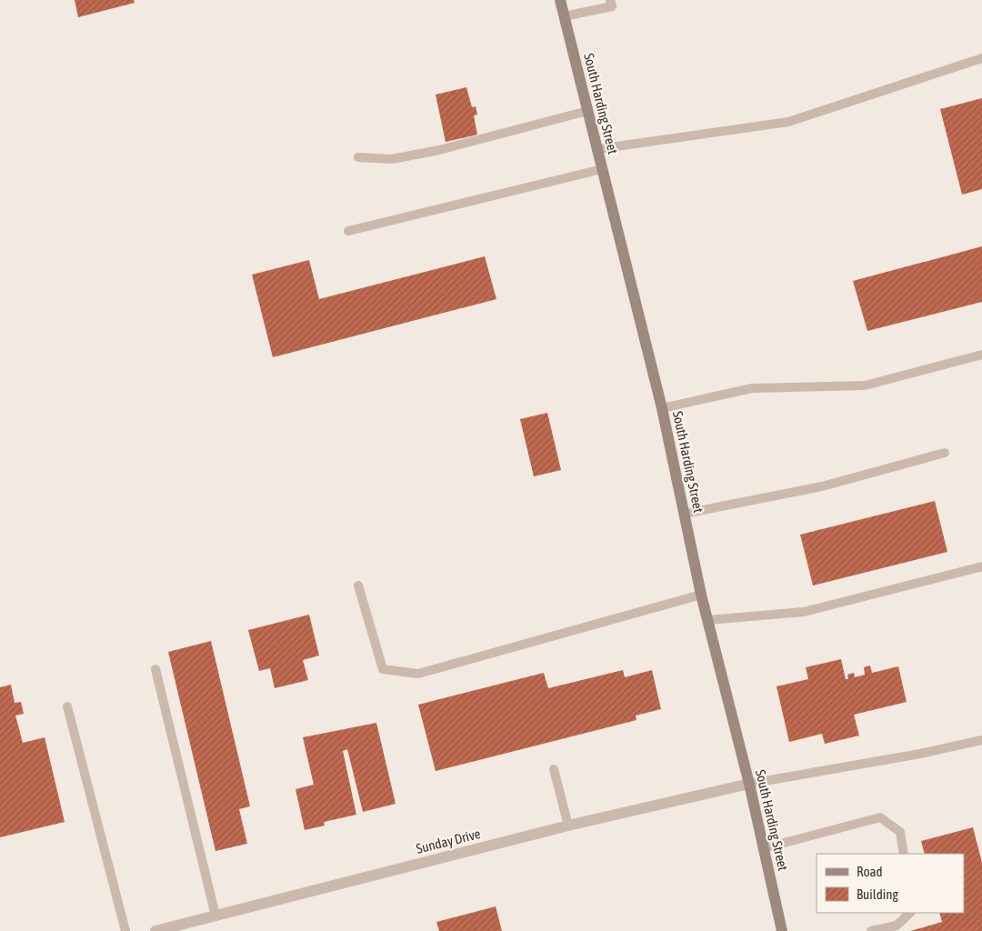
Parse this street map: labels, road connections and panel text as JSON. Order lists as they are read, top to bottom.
{
  "streets": {
    "street": ["South Harding Street", "Sunday Drive"]
  },
  "crossings": [
    ["South Harding Street", "Sunday Drive"]
  ],
  "legend": ["Road", "Building"]
}
